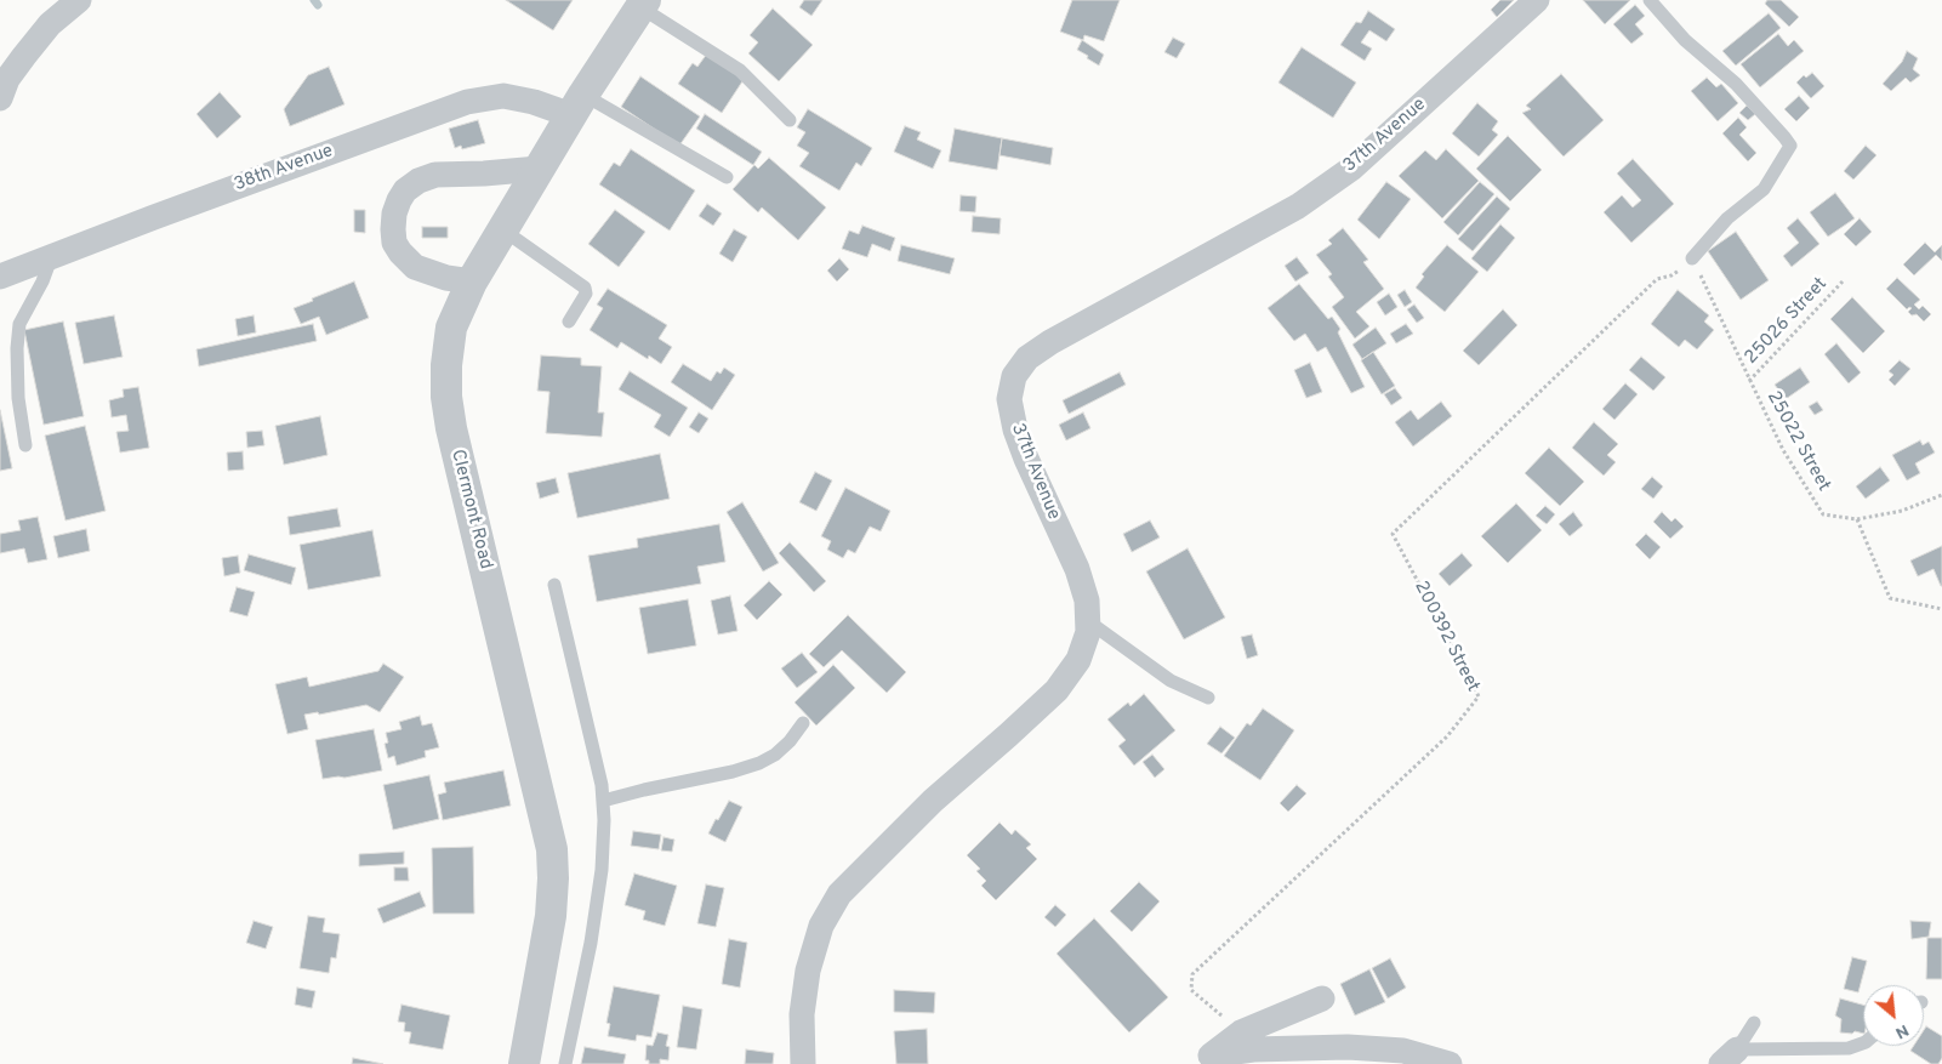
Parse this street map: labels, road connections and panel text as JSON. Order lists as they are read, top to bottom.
{
  "streets": {
    "street": ["37th Avenue", "38th Avenue", "Clermont Road"],
    "path": ["25026 Street", "25022 Street", "200392 Street"]
  },
  "crossings": [
    ["38th Avenue", "Clermont Road"],
    ["25026 Street", "25022 Street"],
    ["25022 Street", "200392 Street"]
  ],
  "north": "bottom right"
}
